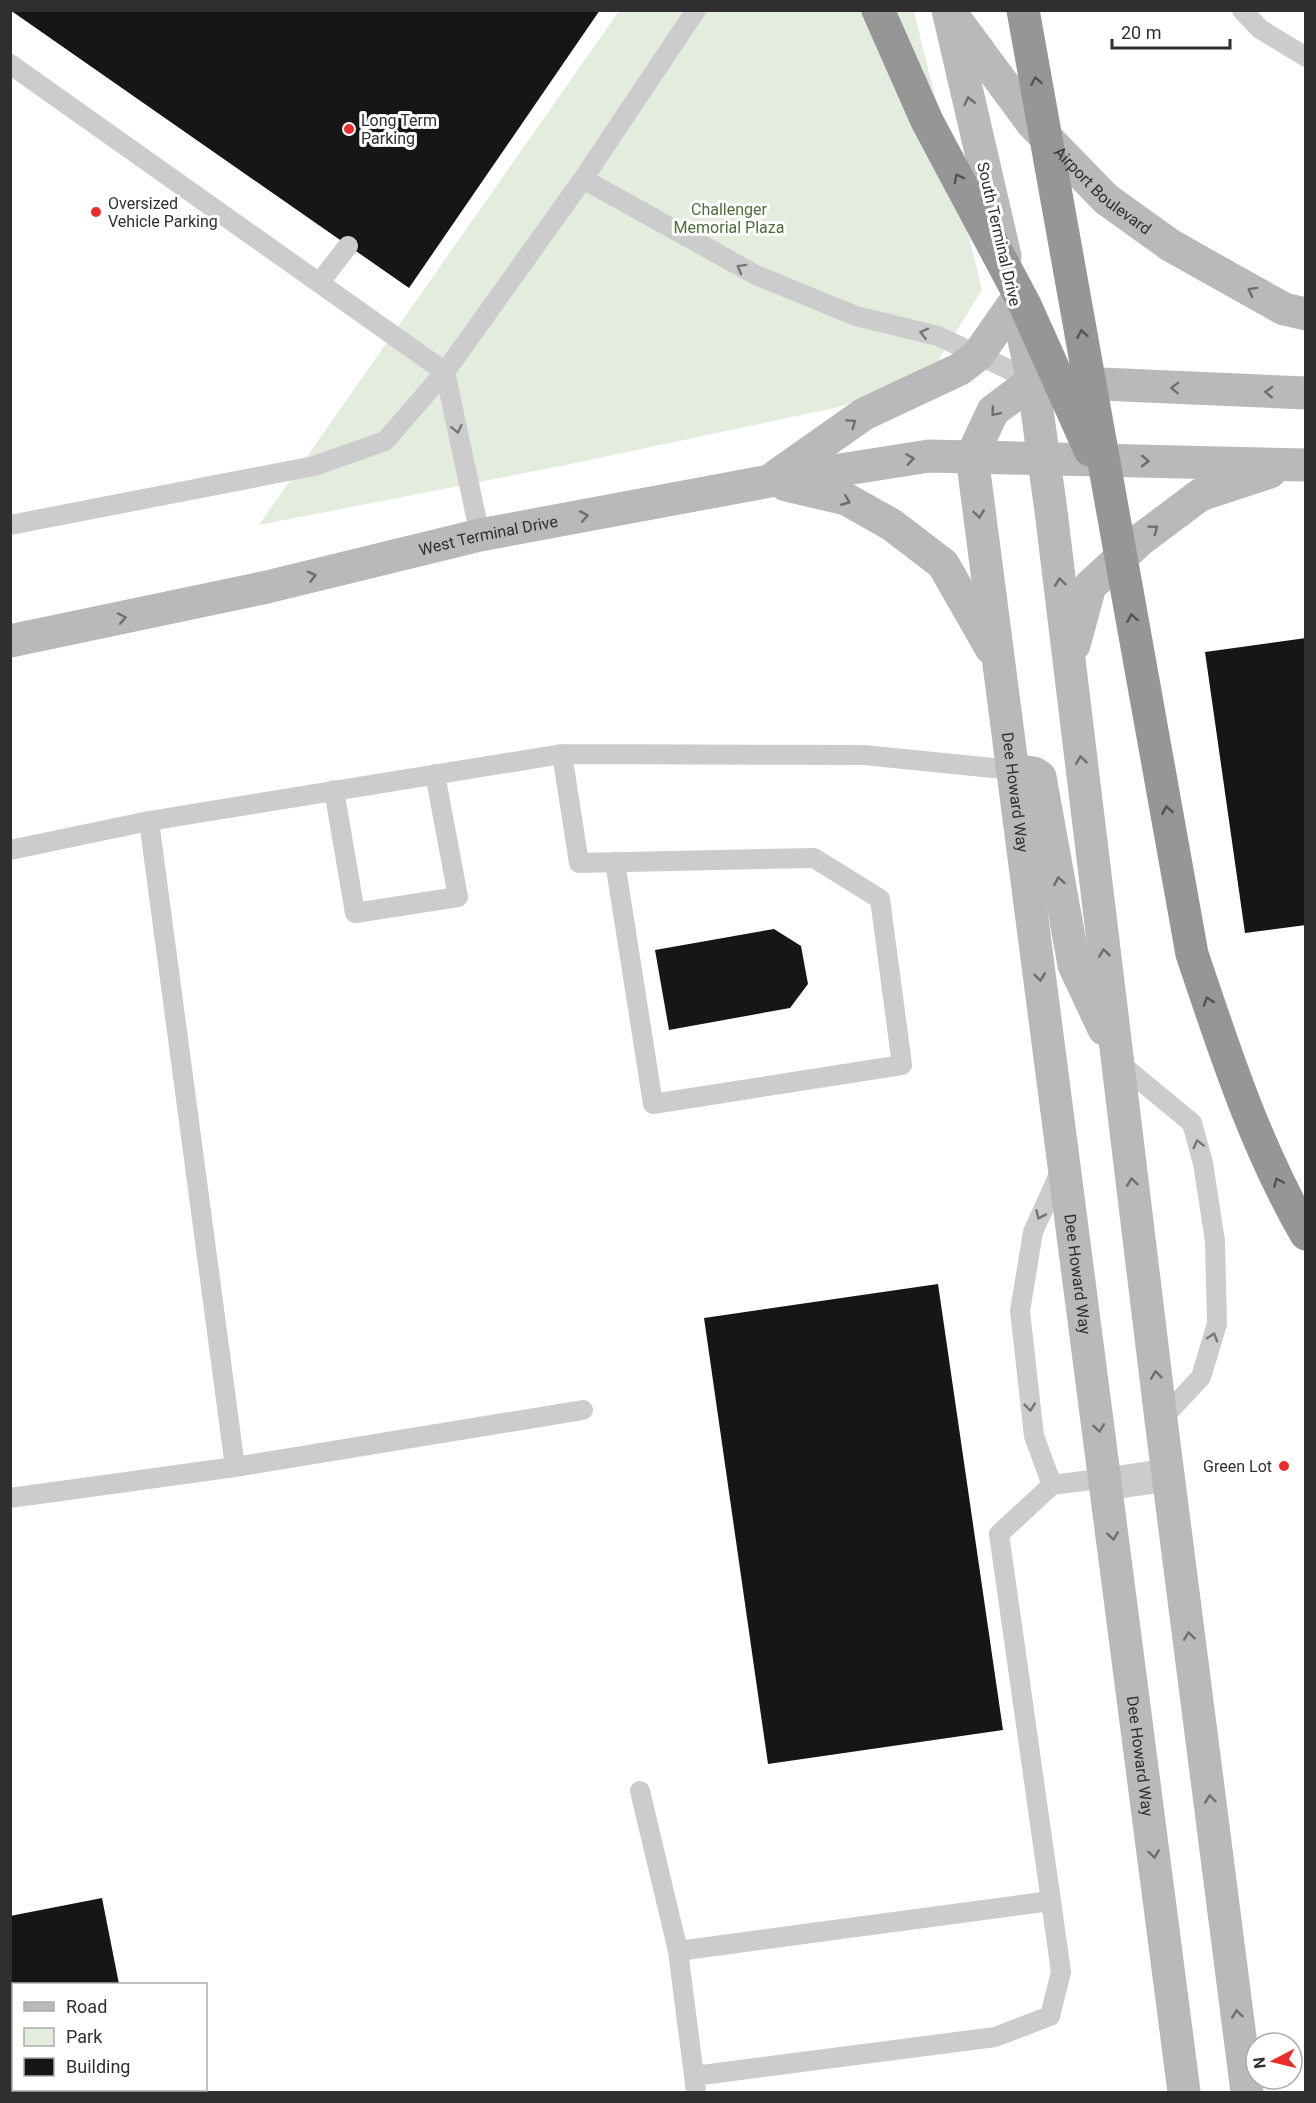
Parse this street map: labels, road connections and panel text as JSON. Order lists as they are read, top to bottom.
{
  "streets": {
    "main road": [
      "Airport Boulevard",
      "South Terminal Drive",
      "West Terminal Drive",
      "Dee Howard Way"
    ]
  },
  "crossings": [
    ["Airport Boulevard", "South Terminal Drive"],
    ["West Terminal Drive", "Dee Howard Way"]
  ],
  "one_way": ["Airport Boulevard", "South Terminal Drive", "West Terminal Drive"],
  "parks": ["Challenger Memorial Plaza"],
  "places": ["Long Term Parking", "Oversized Vehicle Parking", "Green Lot"],
  "legend": ["Road", "Park", "Building"],
  "scale_bar": "20 m",
  "north": "left"
}
